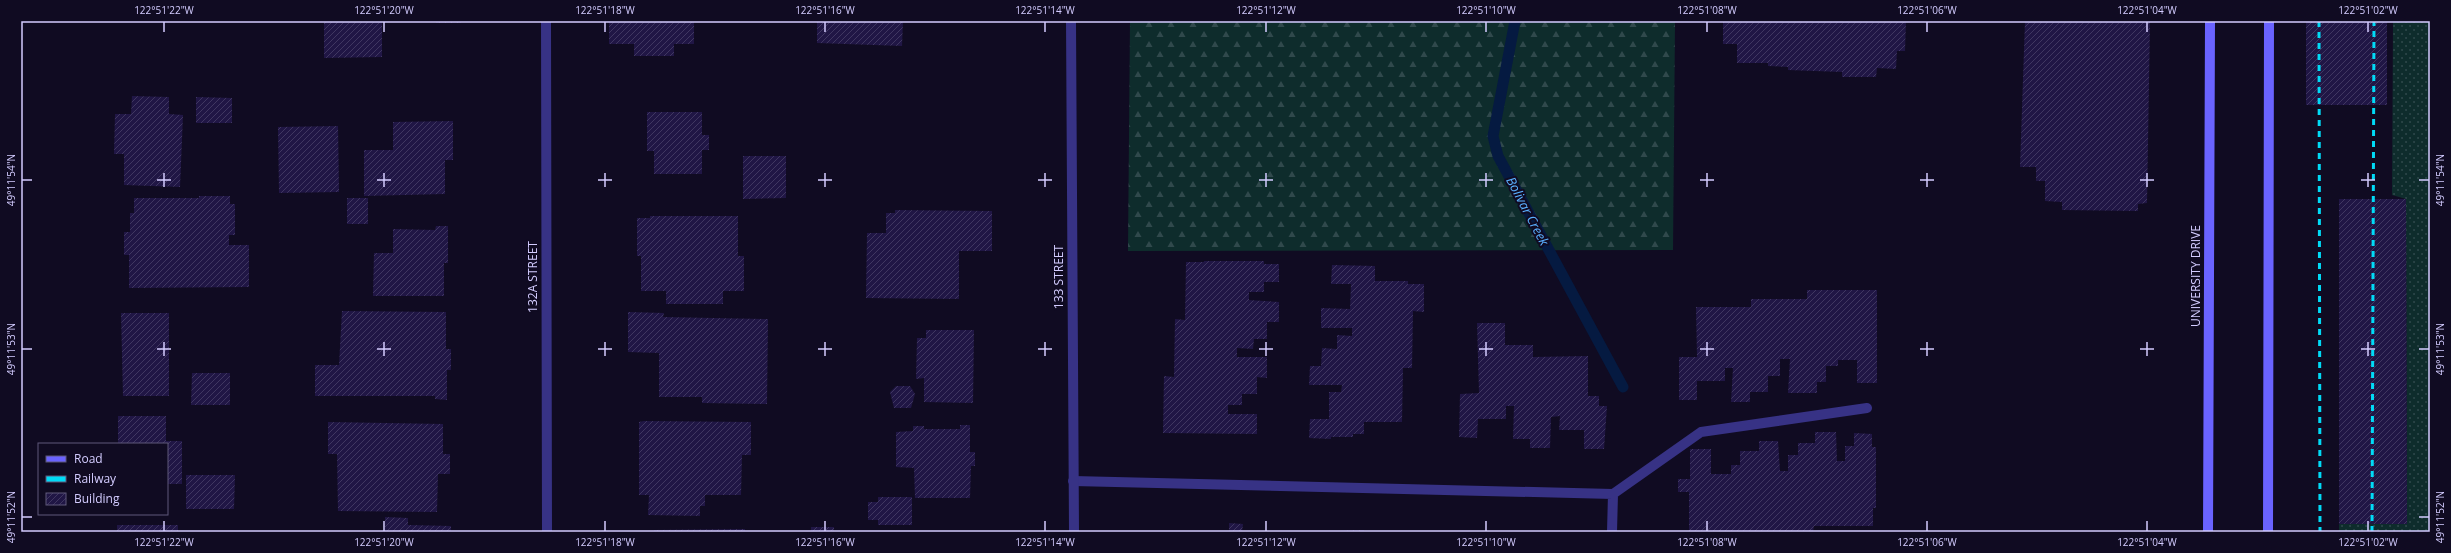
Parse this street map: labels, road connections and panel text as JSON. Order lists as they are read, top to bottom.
{
  "streets": {
    "main road": ["UNIVERSITY DRIVE"],
    "street": ["132A STREET", "133 STREET"]
  },
  "water": ["Bolivar Creek"],
  "legend": ["Road", "Railway", "Building"],
  "coordinates": [
    "122°51'22\"W",
    "122°51'20\"W",
    "122°51'18\"W",
    "122°51'16\"W",
    "122°51'14\"W",
    "122°51'12\"W",
    "122°51'10\"W",
    "122°51'08\"W",
    "122°51'06\"W",
    "122°51'04\"W",
    "122°51'02\"W",
    "49°11'54\"N",
    "49°11'53\"N",
    "49°11'52\"N"
  ]
}
